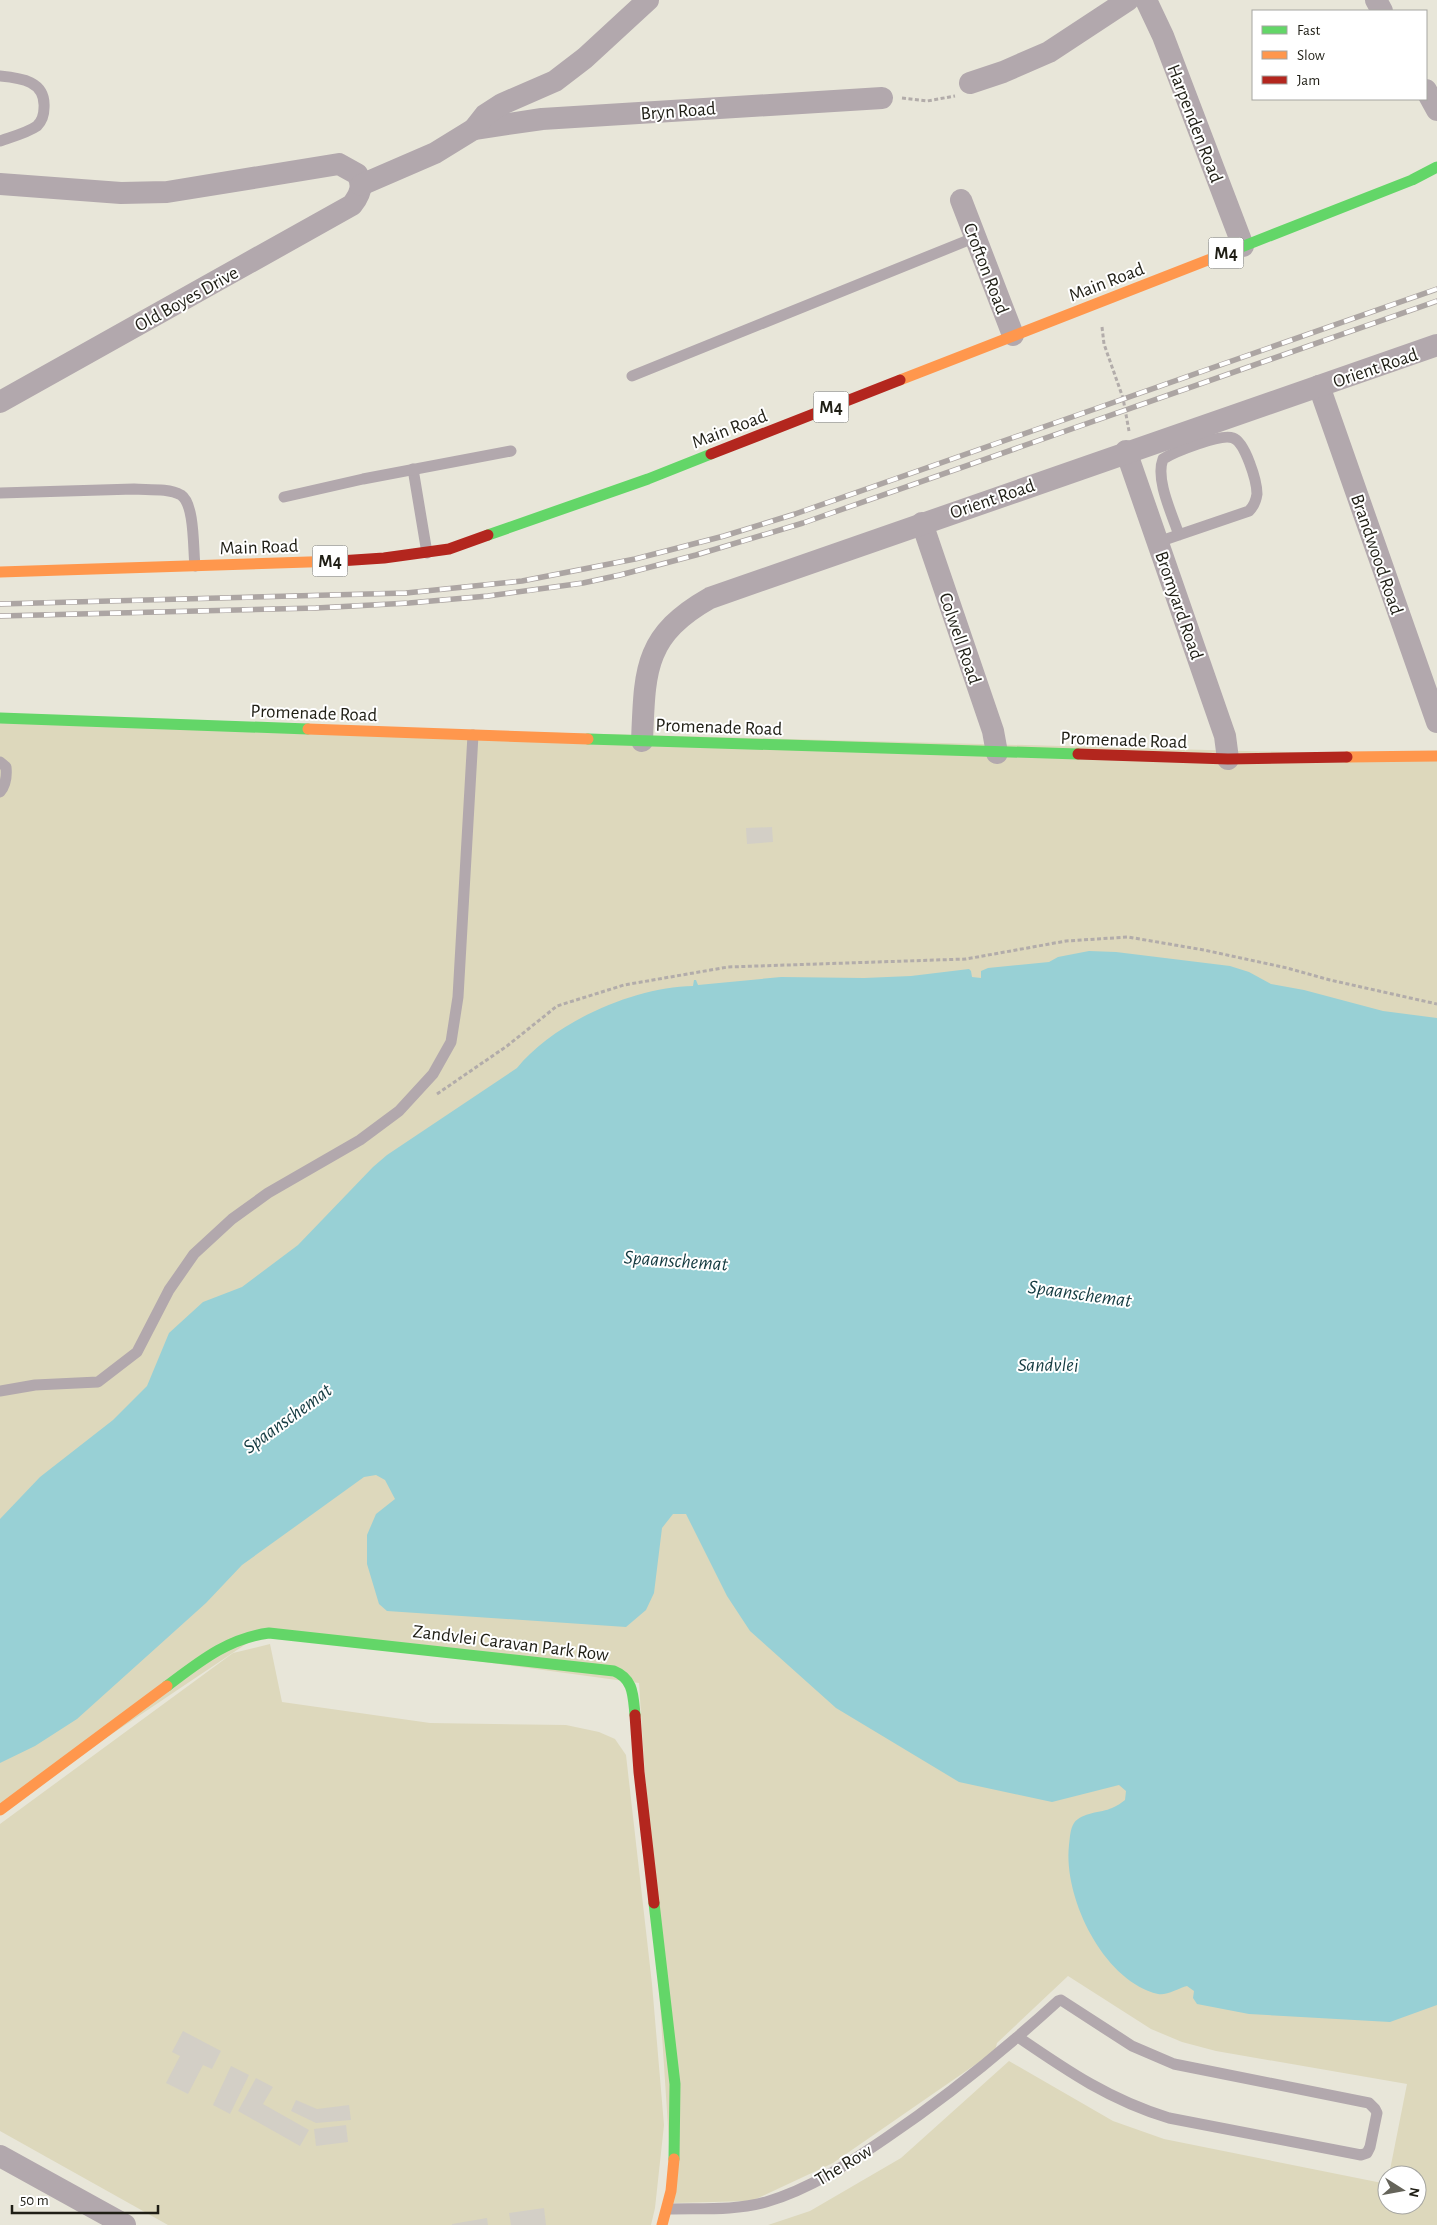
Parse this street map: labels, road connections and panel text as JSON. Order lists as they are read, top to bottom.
{
  "streets": {
    "street": [
      "Bryn Road",
      "Harpenden Road",
      "M4",
      "Crofton Road",
      "Main Road",
      "Old Boyes Drive",
      "Orient Road",
      "Brandwood Road",
      "Bromyard Road",
      "Colwell Road",
      "Promenade Road",
      "Zandvlei Caravan Park Row"
    ],
    "lane": ["The Row"]
  },
  "crossings": [
    ["Harpenden Road", "Main Road"],
    ["Crofton Road", "Main Road"],
    ["Orient Road", "Brandwood Road"],
    ["Orient Road", "Bromyard Road"],
    ["Orient Road", "Colwell Road"],
    ["Orient Road", "Promenade Road"],
    ["Bromyard Road", "Promenade Road"],
    ["Colwell Road", "Promenade Road"],
    ["Zandvlei Caravan Park Row", "The Row"]
  ],
  "water": ["Spaanschemat", "Sandvlei"],
  "legend": ["Fast", "Slow", "Jam"],
  "scale_bar": "50 m",
  "north": "right"
}
